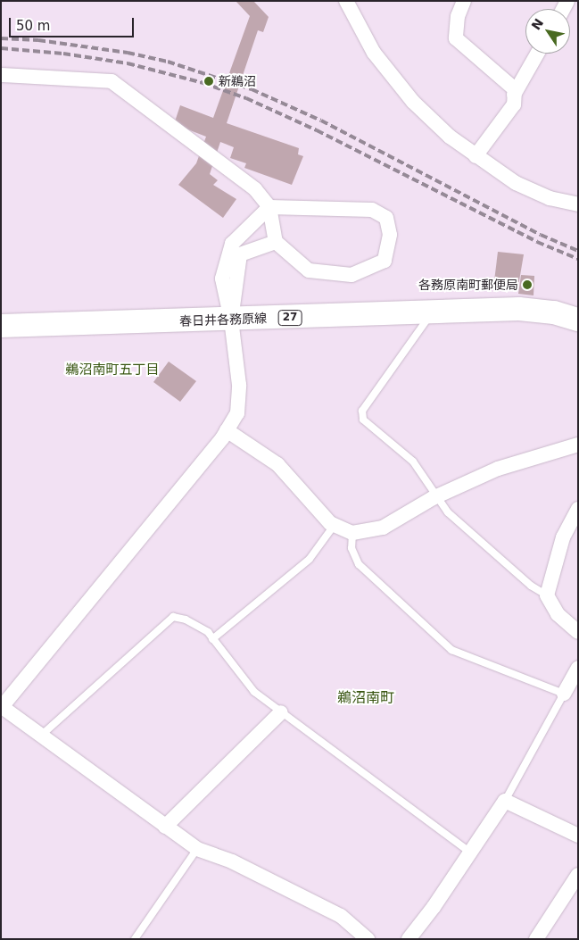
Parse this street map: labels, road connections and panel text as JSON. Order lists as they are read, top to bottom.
{
  "streets": {
    "main road": ["27", "春日井各務原線"]
  },
  "districts": ["鵜沼南町五丁目", "鵜沼南町"],
  "places": ["新鵜沼", "各務原南町郵便局"],
  "scale_bar": "50 m",
  "north": "top left"
}
